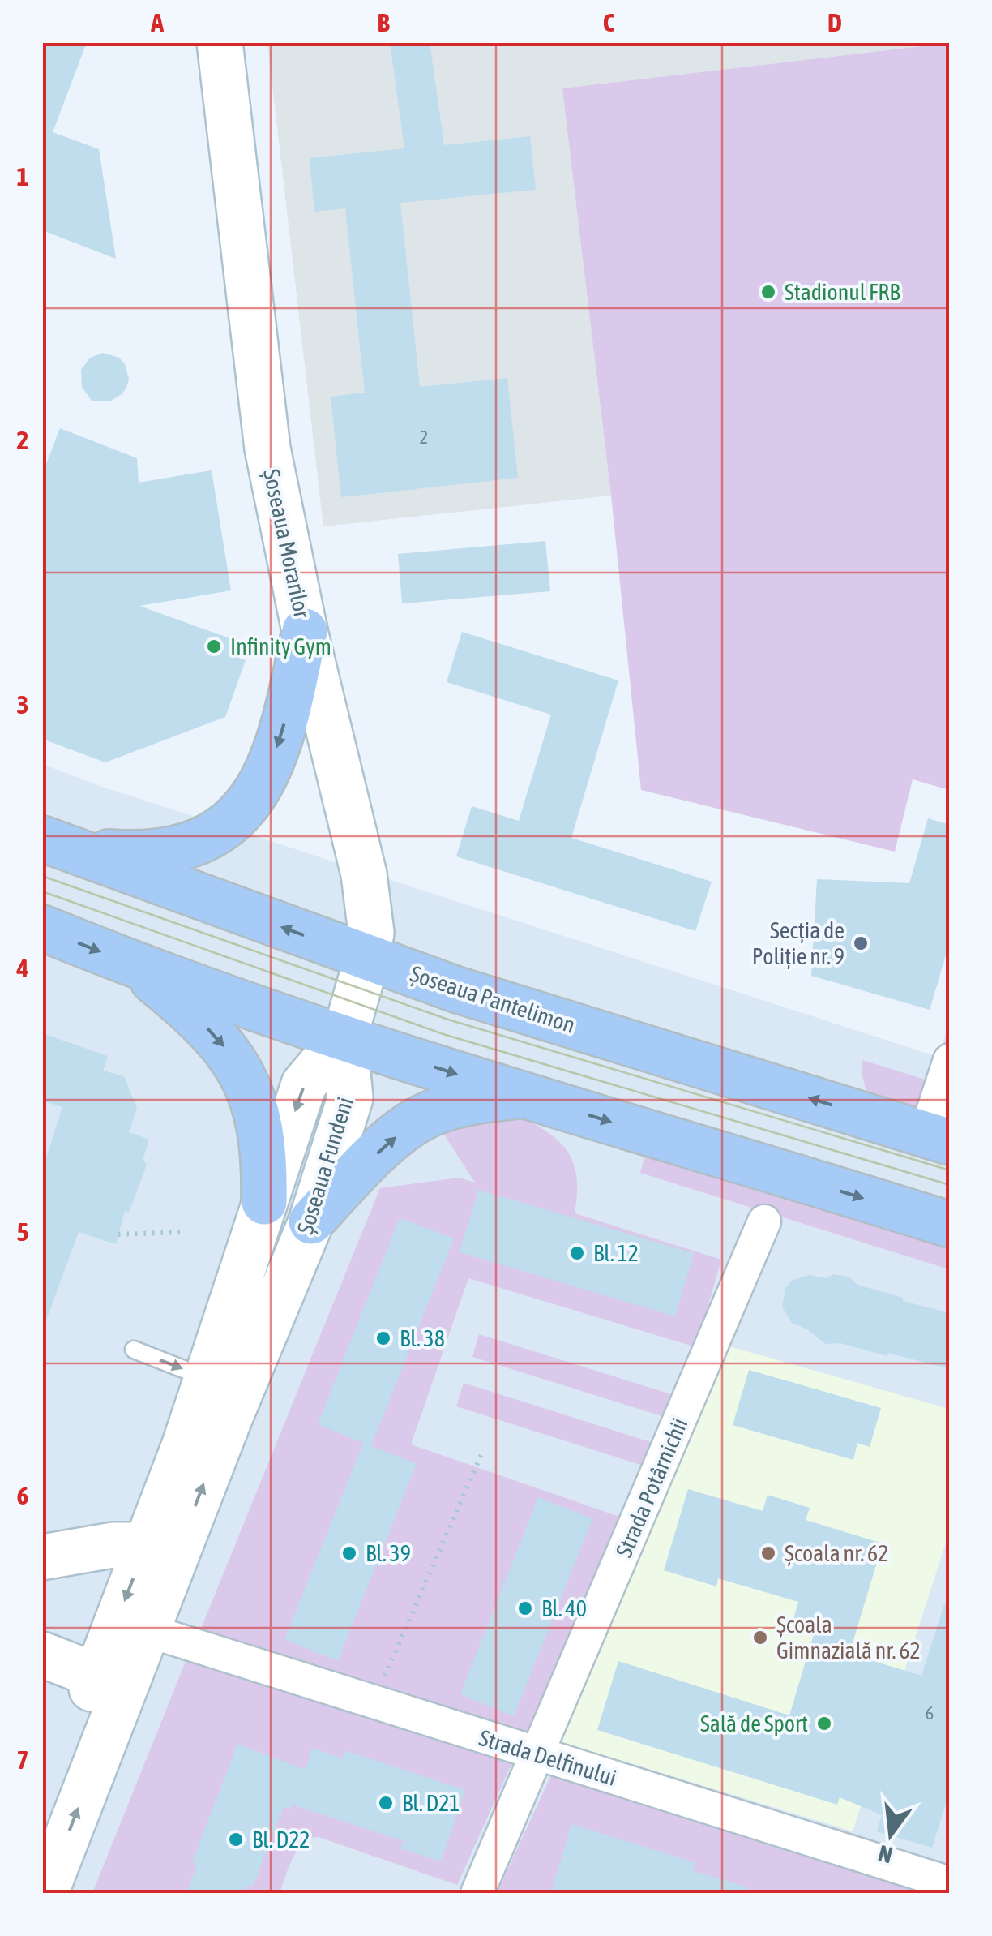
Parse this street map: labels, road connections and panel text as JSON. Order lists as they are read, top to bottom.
{
  "streets": {
    "main road": ["Șoseaua Morarilor", "Șoseaua Pantelimon", "Șoseaua Fundeni"],
    "street": ["Strada Potârnichii", "Strada Delfinului"]
  },
  "crossings": [
    ["Șoseaua Morarilor", "Șoseaua Pantelimon"],
    ["Șoseaua Morarilor", "Șoseaua Fundeni"],
    ["Șoseaua Fundeni", "Strada Delfinului"],
    ["Strada Potârnichii", "Strada Delfinului"]
  ],
  "places": [
    "Stadionul FRB",
    "Infinity Gym",
    "Secția de Poliție nr. 9",
    "Bl. 12",
    "Bl. 38",
    "Bl. 39",
    "Școala nr. 62",
    "Bl. 40",
    "Școala Gimnazială nr. 62",
    "Sală de Sport",
    "Bl. D21",
    "Bl. D22"
  ],
  "house_numbers": ["2", "6"],
  "north": "bottom",
  "grid": {
    "columns": [
      "A",
      "B",
      "C",
      "D"
    ],
    "rows": [
      "1",
      "2",
      "3",
      "4",
      "5",
      "6",
      "7"
    ]
  }
}
